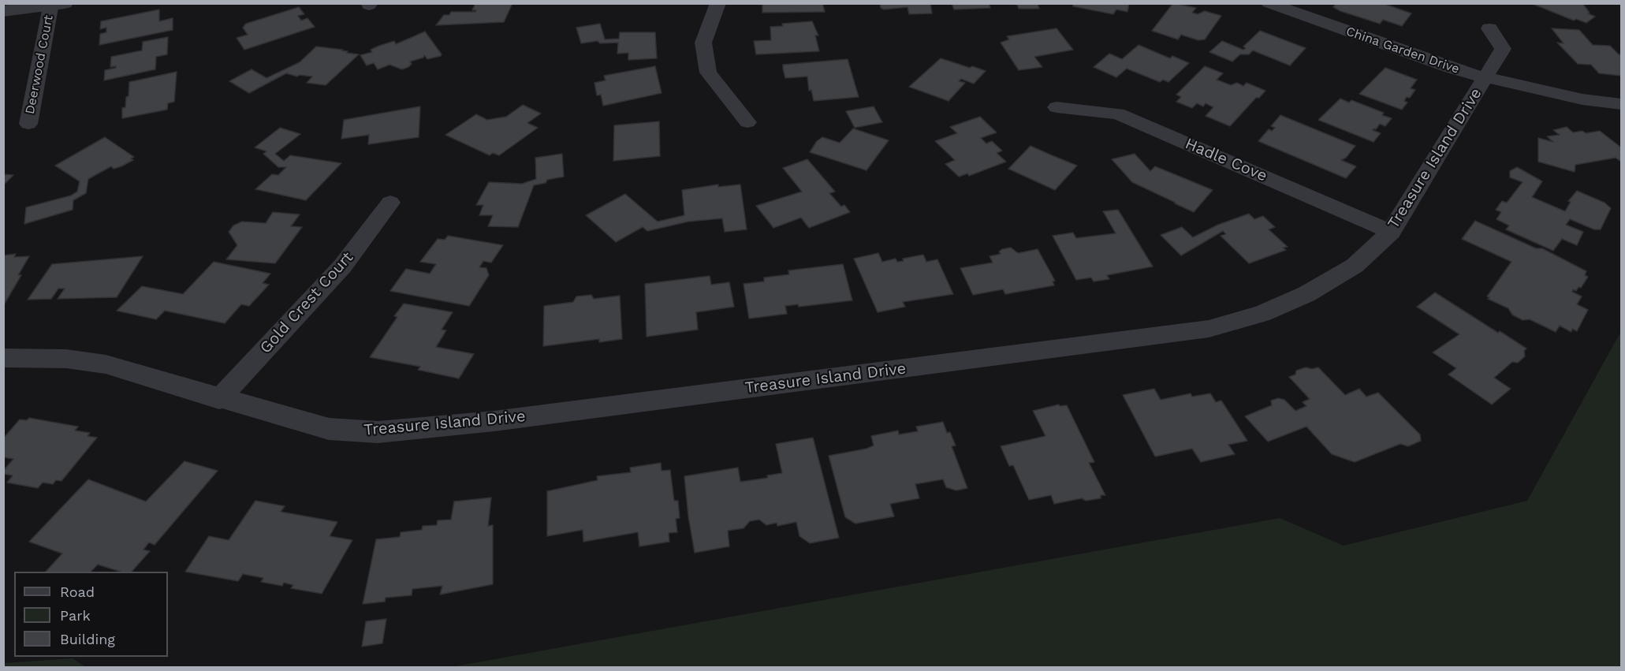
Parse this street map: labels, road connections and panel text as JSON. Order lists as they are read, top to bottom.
{
  "streets": {
    "street": [
      "China Garden Drive",
      "Deerwood Court",
      "Treasure Island Drive",
      "Hadle Cove",
      "Gold Crest Court"
    ]
  },
  "crossings": [
    ["China Garden Drive", "Treasure Island Drive"],
    ["Treasure Island Drive", "Hadle Cove"],
    ["Treasure Island Drive", "Gold Crest Court"]
  ],
  "legend": ["Road", "Park", "Building"]
}
